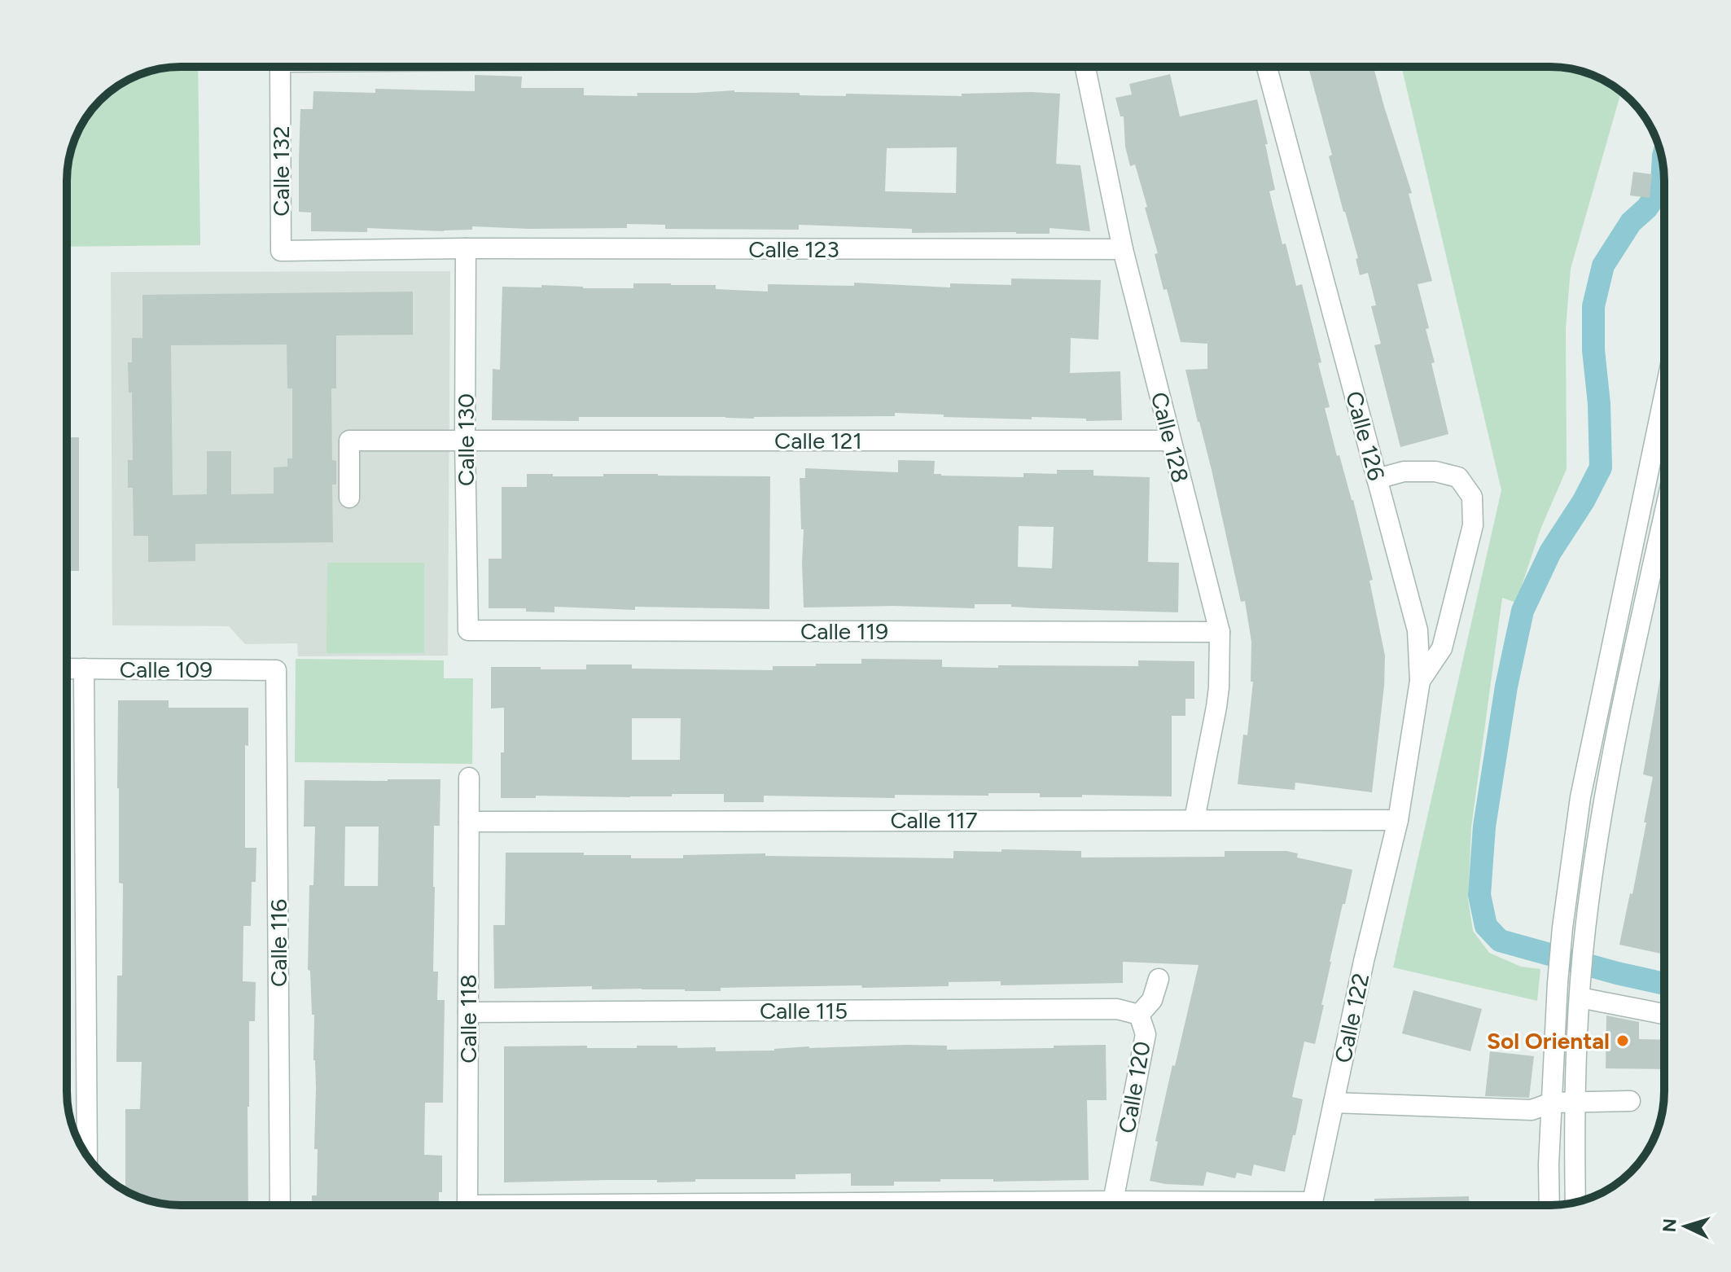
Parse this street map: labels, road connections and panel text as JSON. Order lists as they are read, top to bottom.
{
  "streets": {
    "street": [
      "Calle 132",
      "Calle 123",
      "Calle 126",
      "Calle 128",
      "Calle 130",
      "Calle 121",
      "Calle 119",
      "Calle 109",
      "Calle 117",
      "Calle 116",
      "Calle 115",
      "Calle 122",
      "Calle 118",
      "Calle 120"
    ]
  },
  "crossings": [
    ["Calle 132", "Calle 123"],
    ["Calle 132", "Calle 130"],
    ["Calle 123", "Calle 128"],
    ["Calle 123", "Calle 130"],
    ["Calle 126", "Calle 117"],
    ["Calle 126", "Calle 122"],
    ["Calle 128", "Calle 121"],
    ["Calle 128", "Calle 119"],
    ["Calle 128", "Calle 117"],
    ["Calle 130", "Calle 121"],
    ["Calle 130", "Calle 119"],
    ["Calle 109", "Calle 116"],
    ["Calle 117", "Calle 122"],
    ["Calle 117", "Calle 118"],
    ["Calle 115", "Calle 118"],
    ["Calle 115", "Calle 120"]
  ],
  "places": ["Sol Oriental"],
  "north": "left"
}
